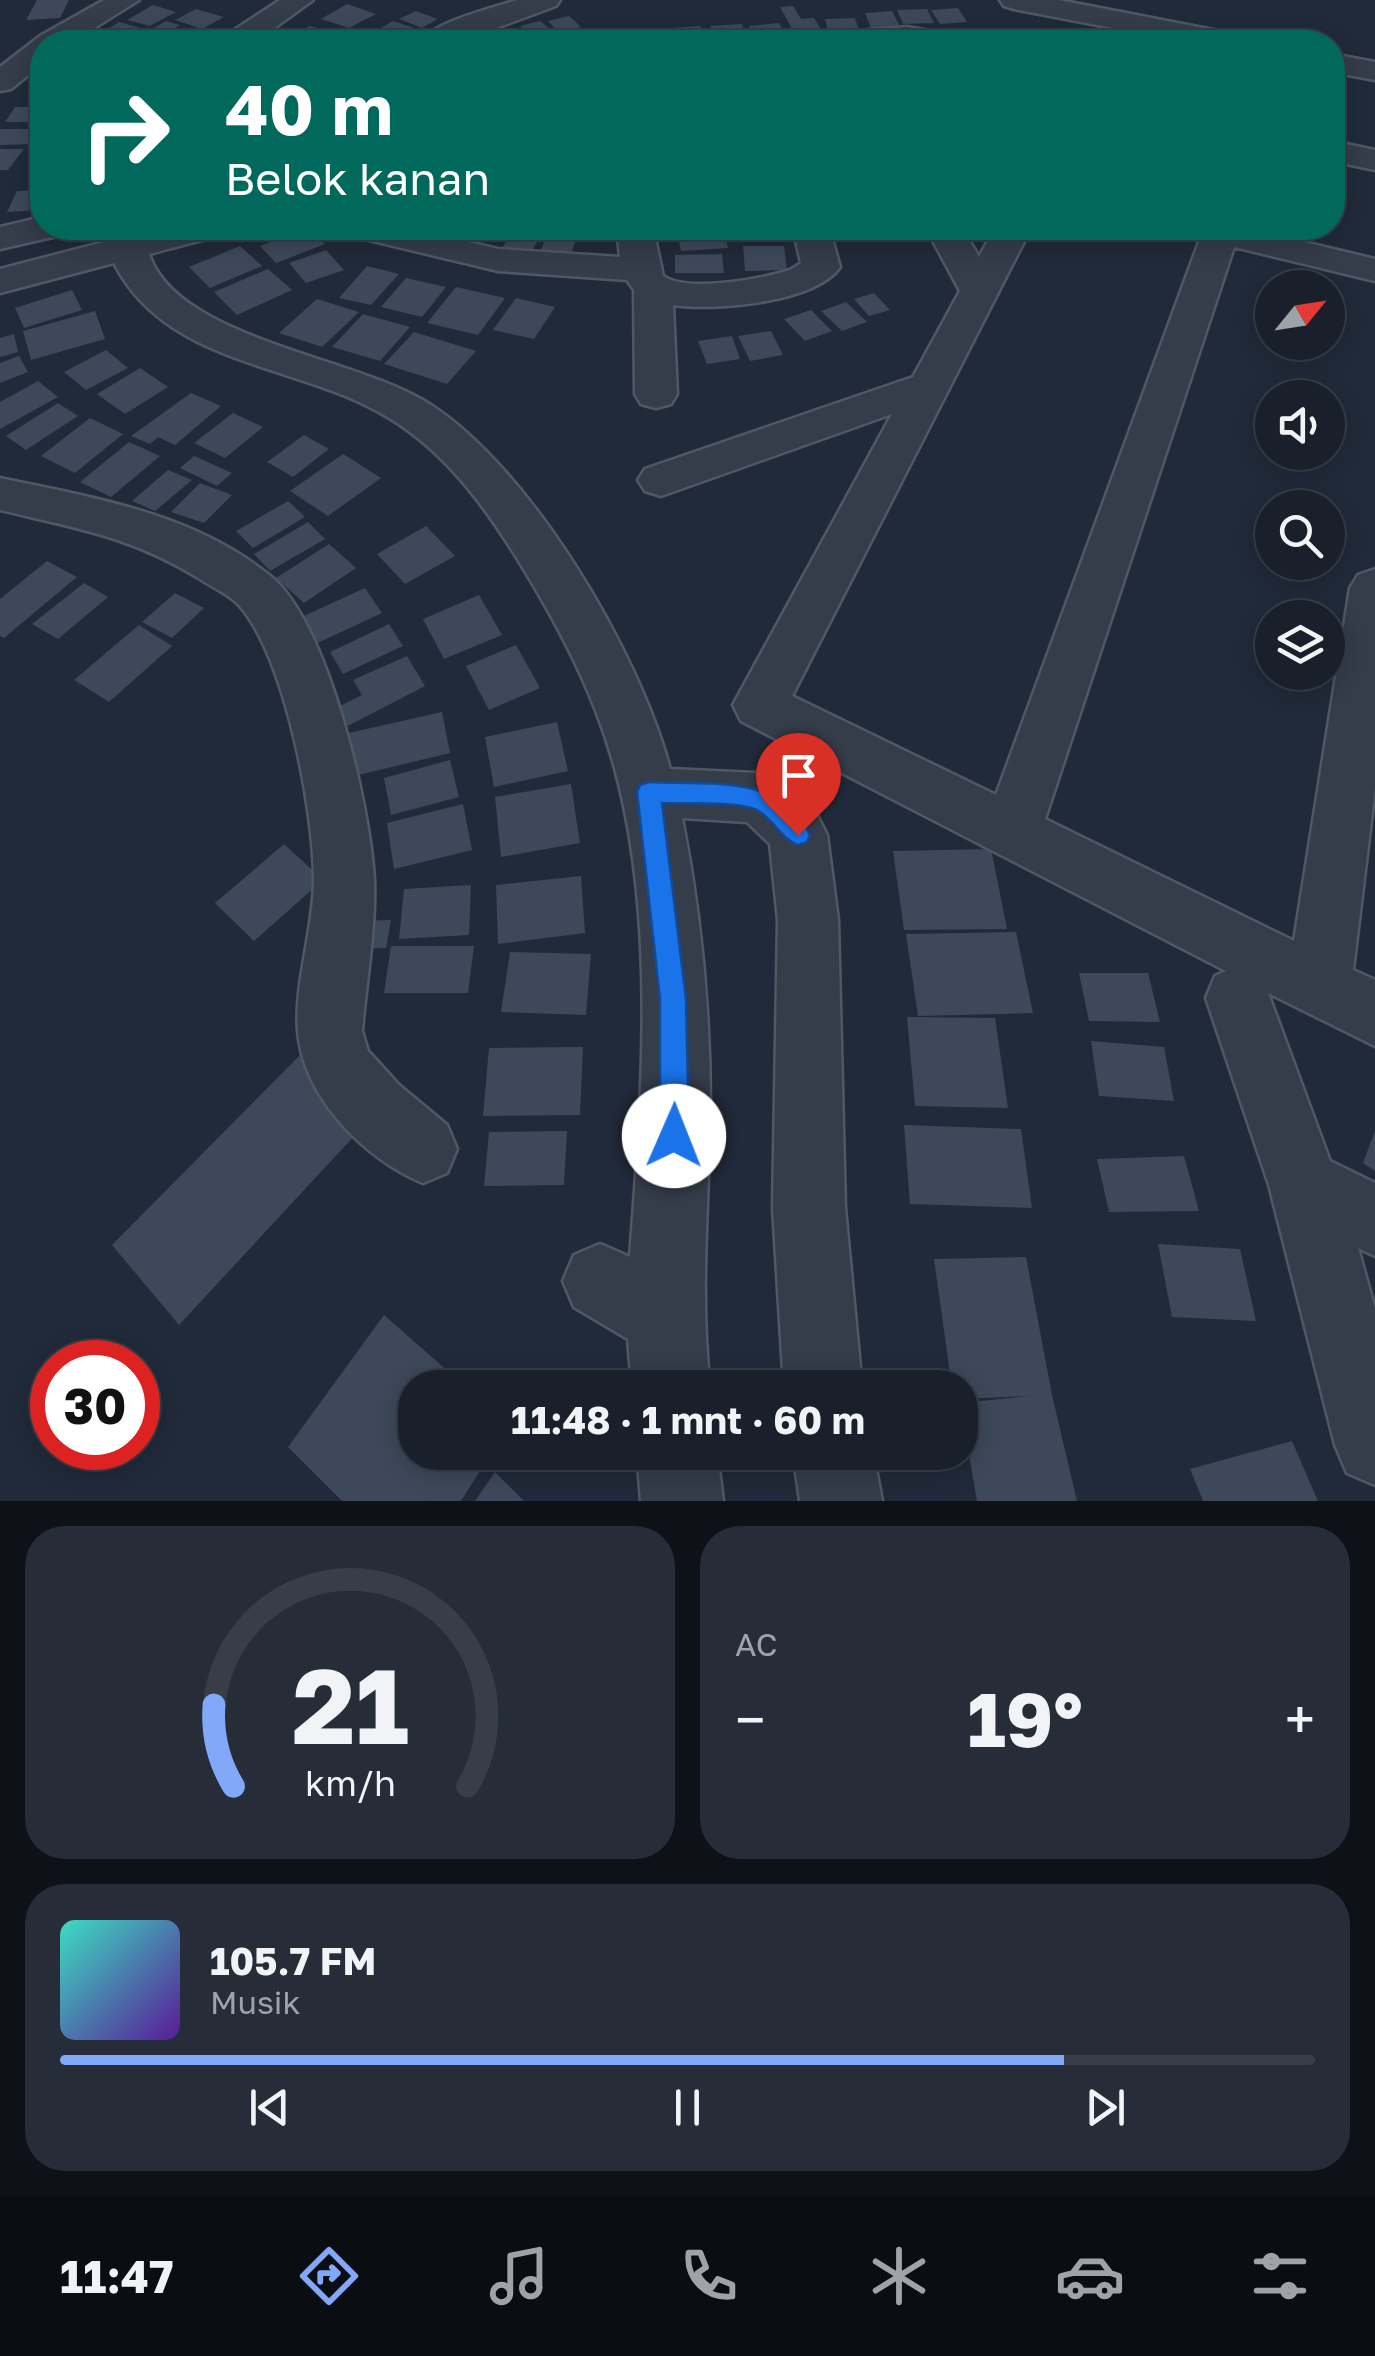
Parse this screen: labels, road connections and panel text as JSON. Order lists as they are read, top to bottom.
{
  "north": "top right",
  "page": {
    "turn": ["40 m", "Belok kanan"],
    "limit": "30",
    "trip": "11:48 · 1 mnt · 60 m",
    "tile": "AC",
    "heat": ["−", "19°", "+"],
    "song": ["105.7 FM", "Musik"],
    "tabs": "11:47",
    "gauge": ["21", "km/h"]
  }
}
